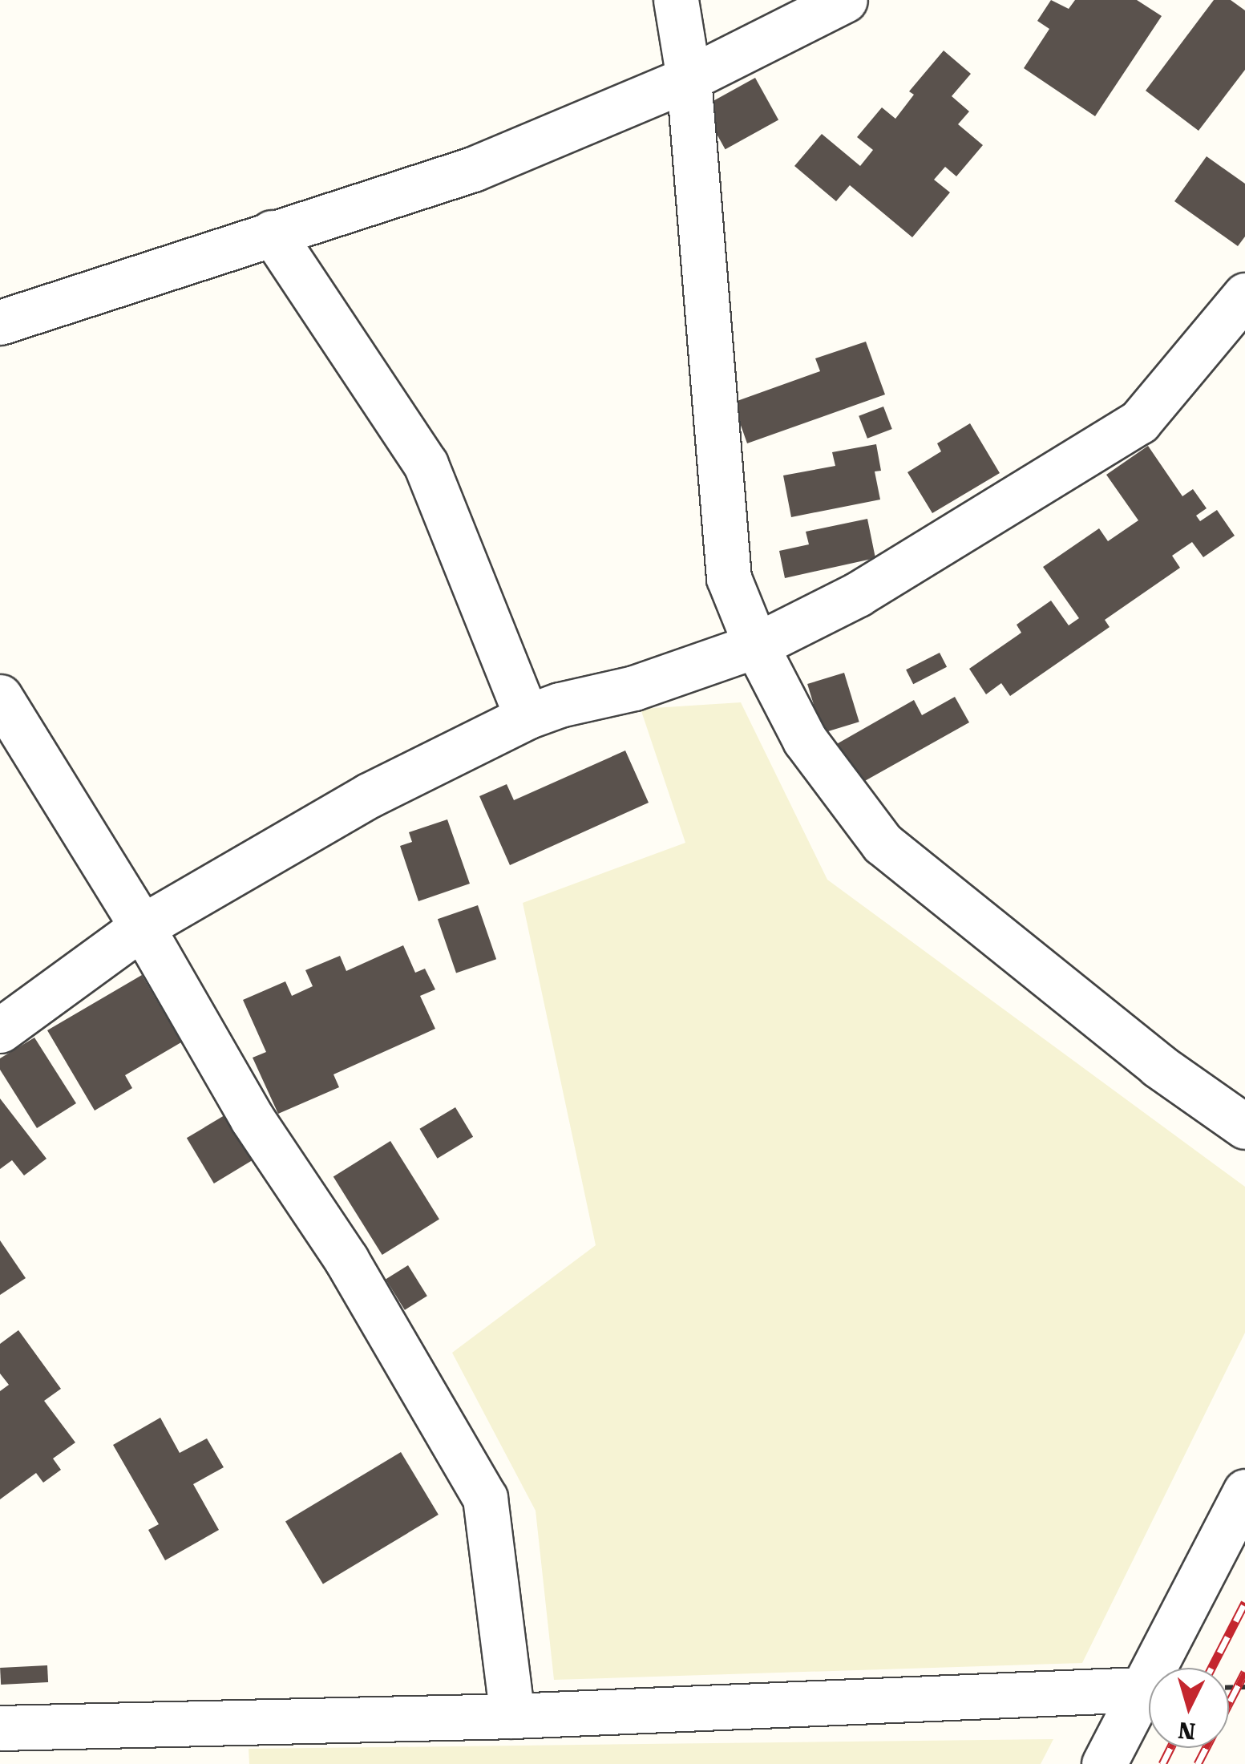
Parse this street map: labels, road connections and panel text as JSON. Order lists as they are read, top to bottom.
{
  "north": "bottom"
}
